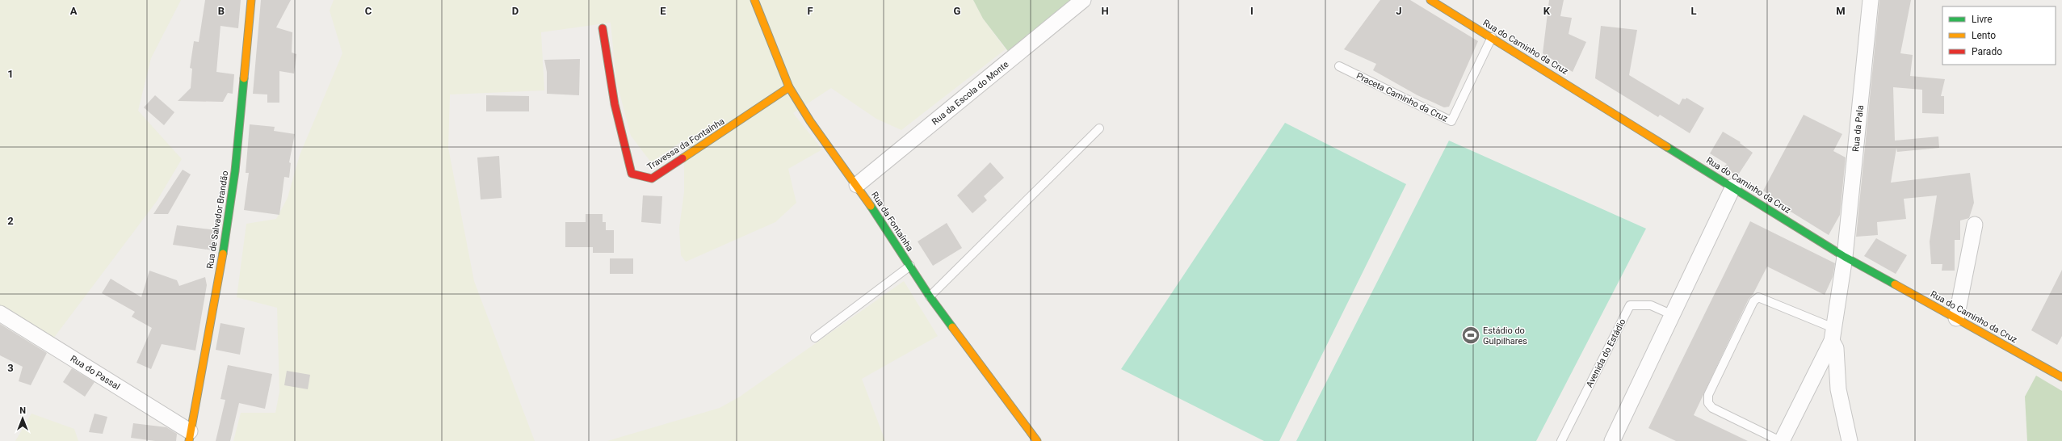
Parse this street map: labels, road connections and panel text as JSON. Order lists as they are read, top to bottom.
{
  "streets": {
    "street": [
      "Rua do Caminho da Cruz",
      "Rua da Escola do Monte",
      "Rua da Pala",
      "Travessa da Fontaínha",
      "Rua de Salvador Brandão",
      "Rua da Fontaínha",
      "Rua do Passal"
    ],
    "lane": ["Praceta Caminho da Cruz", "Avenida do Estádio"]
  },
  "crossings": [
    ["Rua do Caminho da Cruz", "Praceta Caminho da Cruz"],
    ["Rua do Caminho da Cruz", "Rua da Pala"],
    ["Rua da Escola do Monte", "Rua da Fontaínha"],
    ["Travessa da Fontaínha", "Rua da Fontaínha"],
    ["Rua de Salvador Brandão", "Rua do Passal"]
  ],
  "places": {
    "sports": ["Estádio do Gulpilhares"]
  },
  "legend": ["Livre", "Lento", "Parado"],
  "north": "top",
  "grid": {
    "columns": [
      "A",
      "B",
      "C",
      "D",
      "E",
      "F",
      "G",
      "H",
      "I",
      "J",
      "K",
      "L",
      "M"
    ],
    "rows": ["1", "2", "3"]
  }
}
